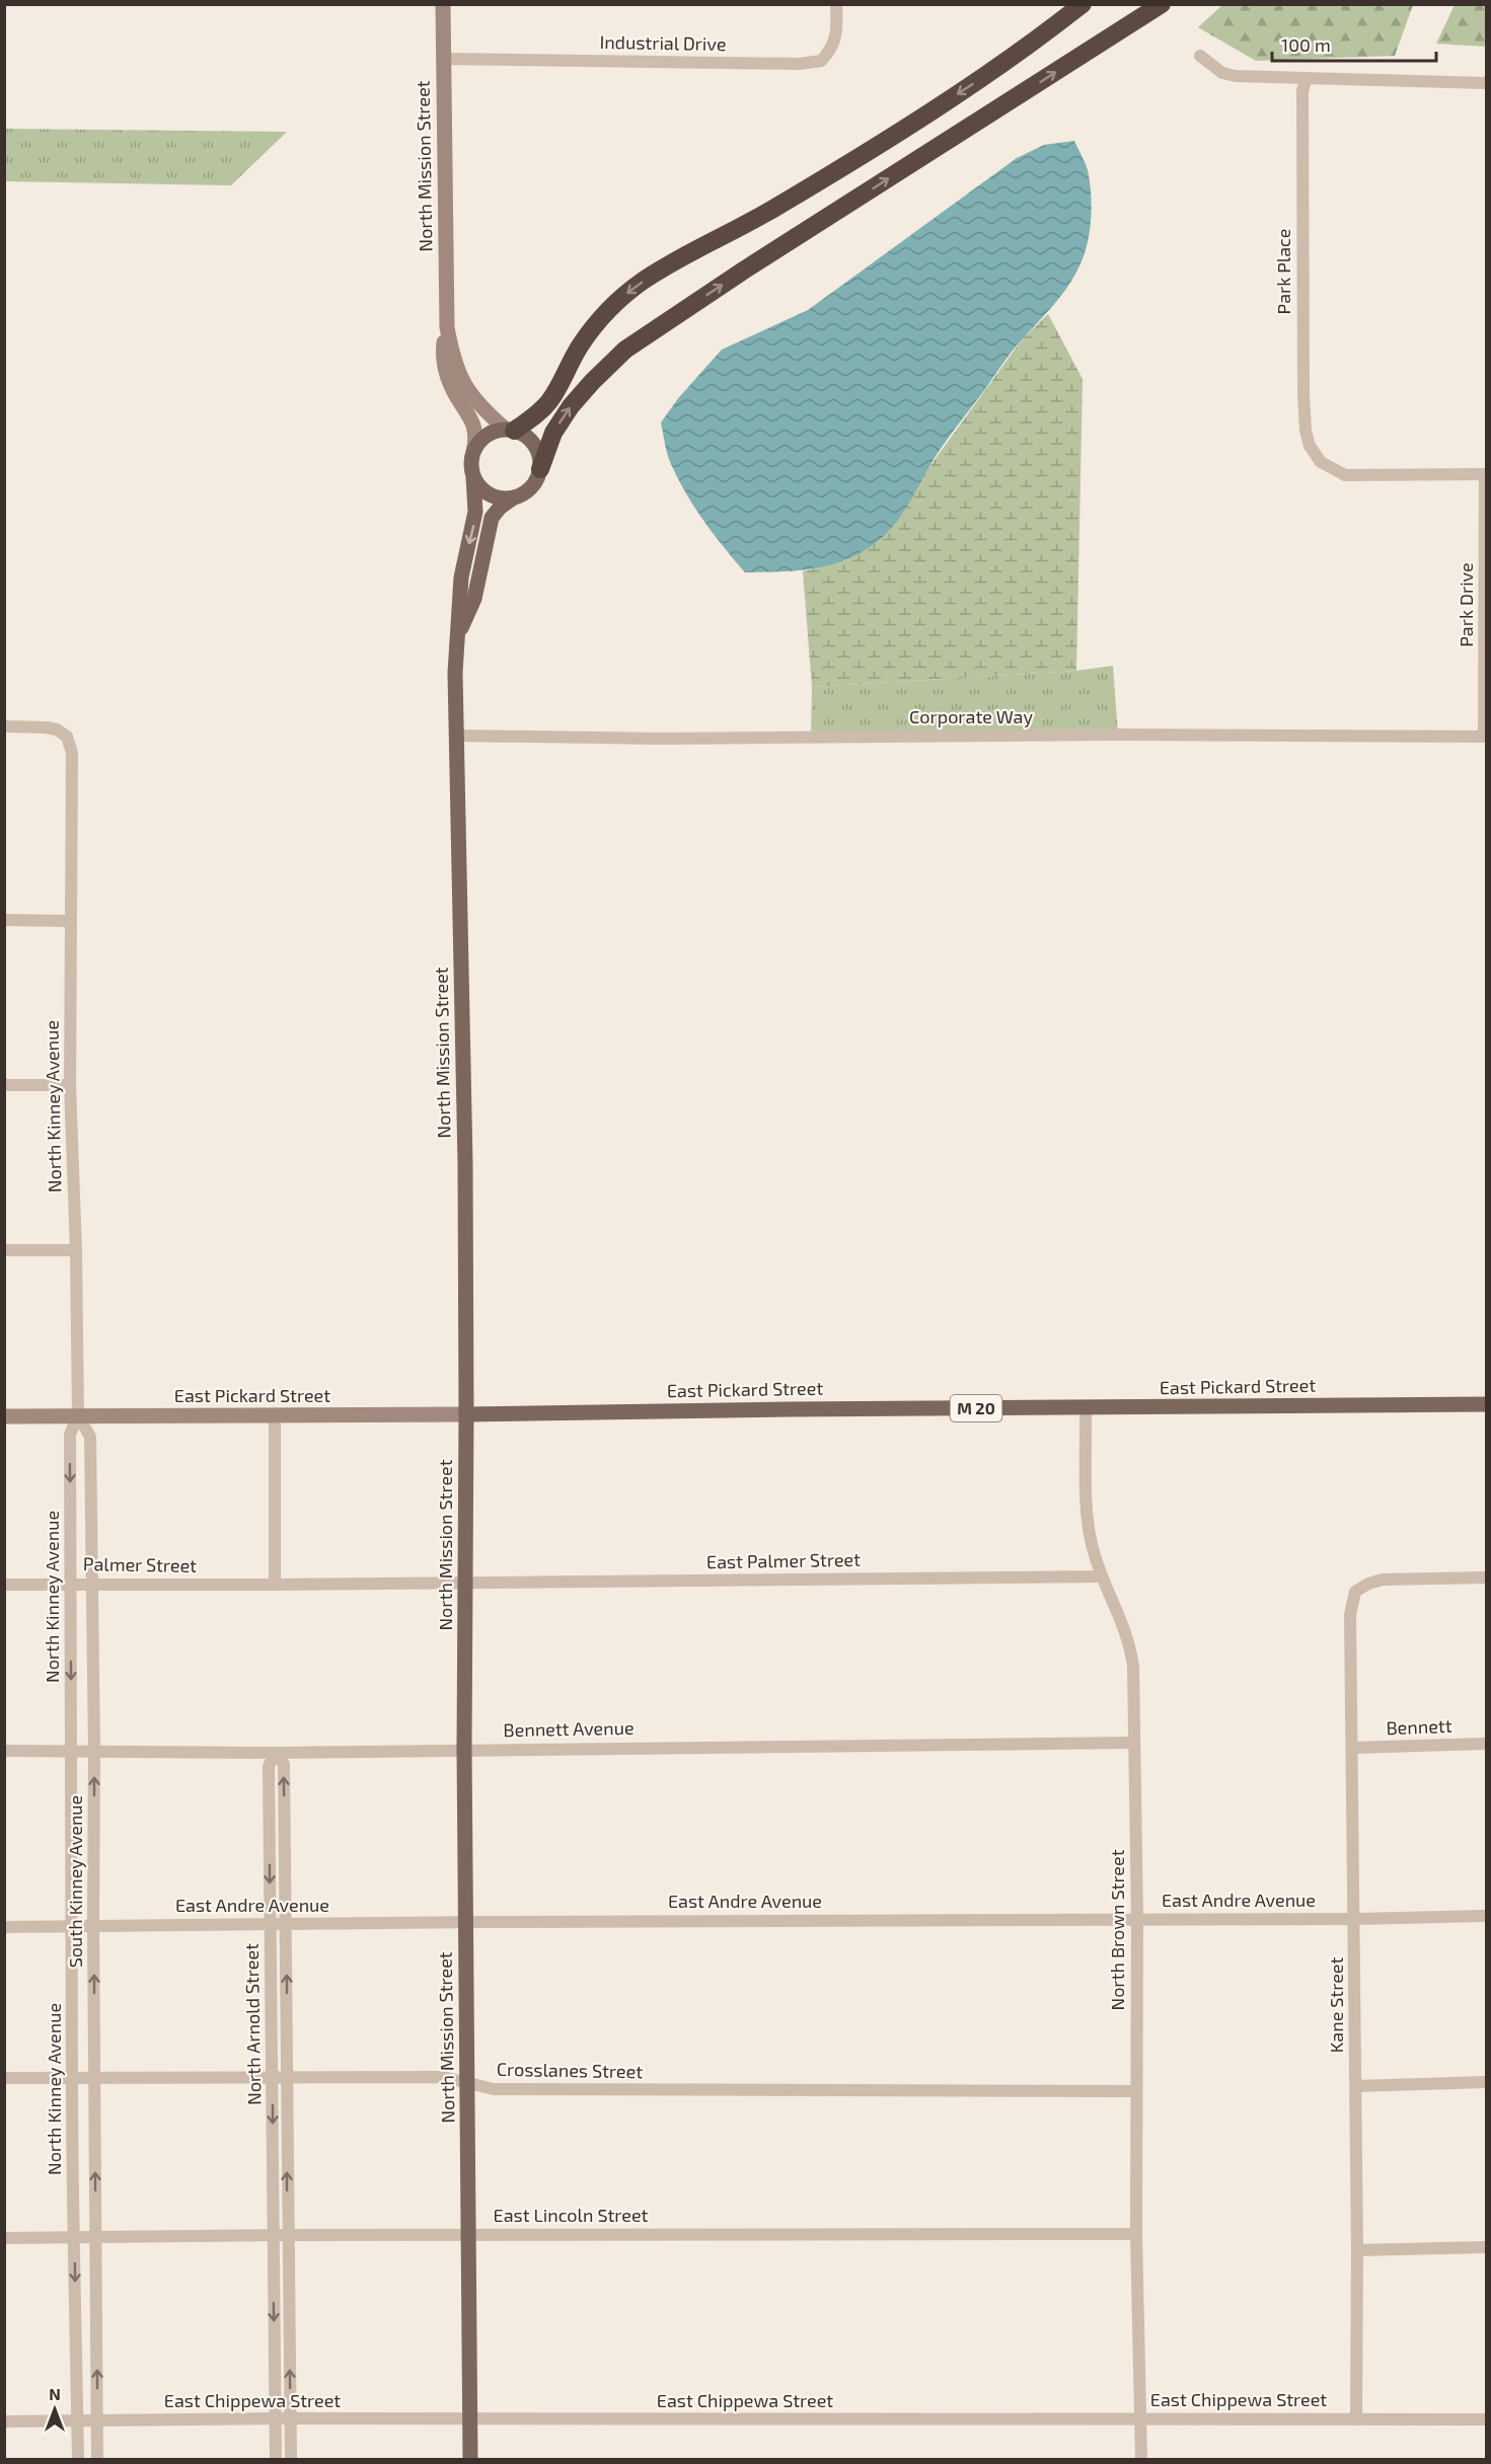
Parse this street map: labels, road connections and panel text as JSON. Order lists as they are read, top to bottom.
{
  "streets": {
    "main road": ["North Mission Street", "East Pickard Street", "M 20"],
    "street": [
      "Industrial Drive",
      "Park Place",
      "Park Drive",
      "Corporate Way",
      "North Kinney Avenue",
      "East Palmer Street",
      "Palmer Street",
      "Bennett",
      "Bennett Avenue",
      "South Kinney Avenue",
      "East Andre Avenue",
      "North Brown Street",
      "Kane Street",
      "North Arnold Street",
      "Crosslanes Street",
      "East Lincoln Street",
      "East Chippewa Street"
    ]
  },
  "crossings": [
    ["Industrial Drive", "North Mission Street"],
    ["North Mission Street", "Corporate Way"],
    ["North Mission Street", "East Pickard Street"],
    ["North Mission Street", "East Palmer Street"],
    ["North Mission Street", "Bennett Avenue"],
    ["North Mission Street", "East Andre Avenue"],
    ["North Mission Street", "Crosslanes Street"],
    ["North Mission Street", "East Lincoln Street"],
    ["North Mission Street", "East Chippewa Street"],
    ["Park Place", "Park Drive"],
    ["Park Drive", "Corporate Way"],
    ["North Kinney Avenue", "East Pickard Street"],
    ["North Kinney Avenue", "Palmer Street"],
    ["North Kinney Avenue", "Bennett Avenue"],
    ["North Kinney Avenue", "South Kinney Avenue"],
    ["North Kinney Avenue", "East Andre Avenue"],
    ["North Kinney Avenue", "Crosslanes Street"],
    ["North Kinney Avenue", "East Lincoln Street"],
    ["North Kinney Avenue", "East Chippewa Street"],
    ["East Pickard Street", "South Kinney Avenue"],
    ["East Pickard Street", "North Brown Street"],
    ["East Palmer Street", "Palmer Street"],
    ["East Palmer Street", "North Brown Street"],
    ["Palmer Street", "South Kinney Avenue"],
    ["Bennett", "Kane Street"],
    ["Bennett Avenue", "South Kinney Avenue"],
    ["Bennett Avenue", "North Brown Street"],
    ["Bennett Avenue", "North Arnold Street"],
    ["South Kinney Avenue", "East Andre Avenue"],
    ["South Kinney Avenue", "Crosslanes Street"],
    ["South Kinney Avenue", "East Lincoln Street"],
    ["South Kinney Avenue", "East Chippewa Street"],
    ["East Andre Avenue", "North Brown Street"],
    ["East Andre Avenue", "Kane Street"],
    ["East Andre Avenue", "North Arnold Street"],
    ["North Brown Street", "Crosslanes Street"],
    ["North Brown Street", "East Lincoln Street"],
    ["North Brown Street", "East Chippewa Street"],
    ["Kane Street", "East Chippewa Street"],
    ["North Arnold Street", "Crosslanes Street"],
    ["North Arnold Street", "East Lincoln Street"],
    ["North Arnold Street", "East Chippewa Street"]
  ],
  "one_way": ["South Kinney Avenue"],
  "scale_bar": "100 m",
  "north": "top"
}
